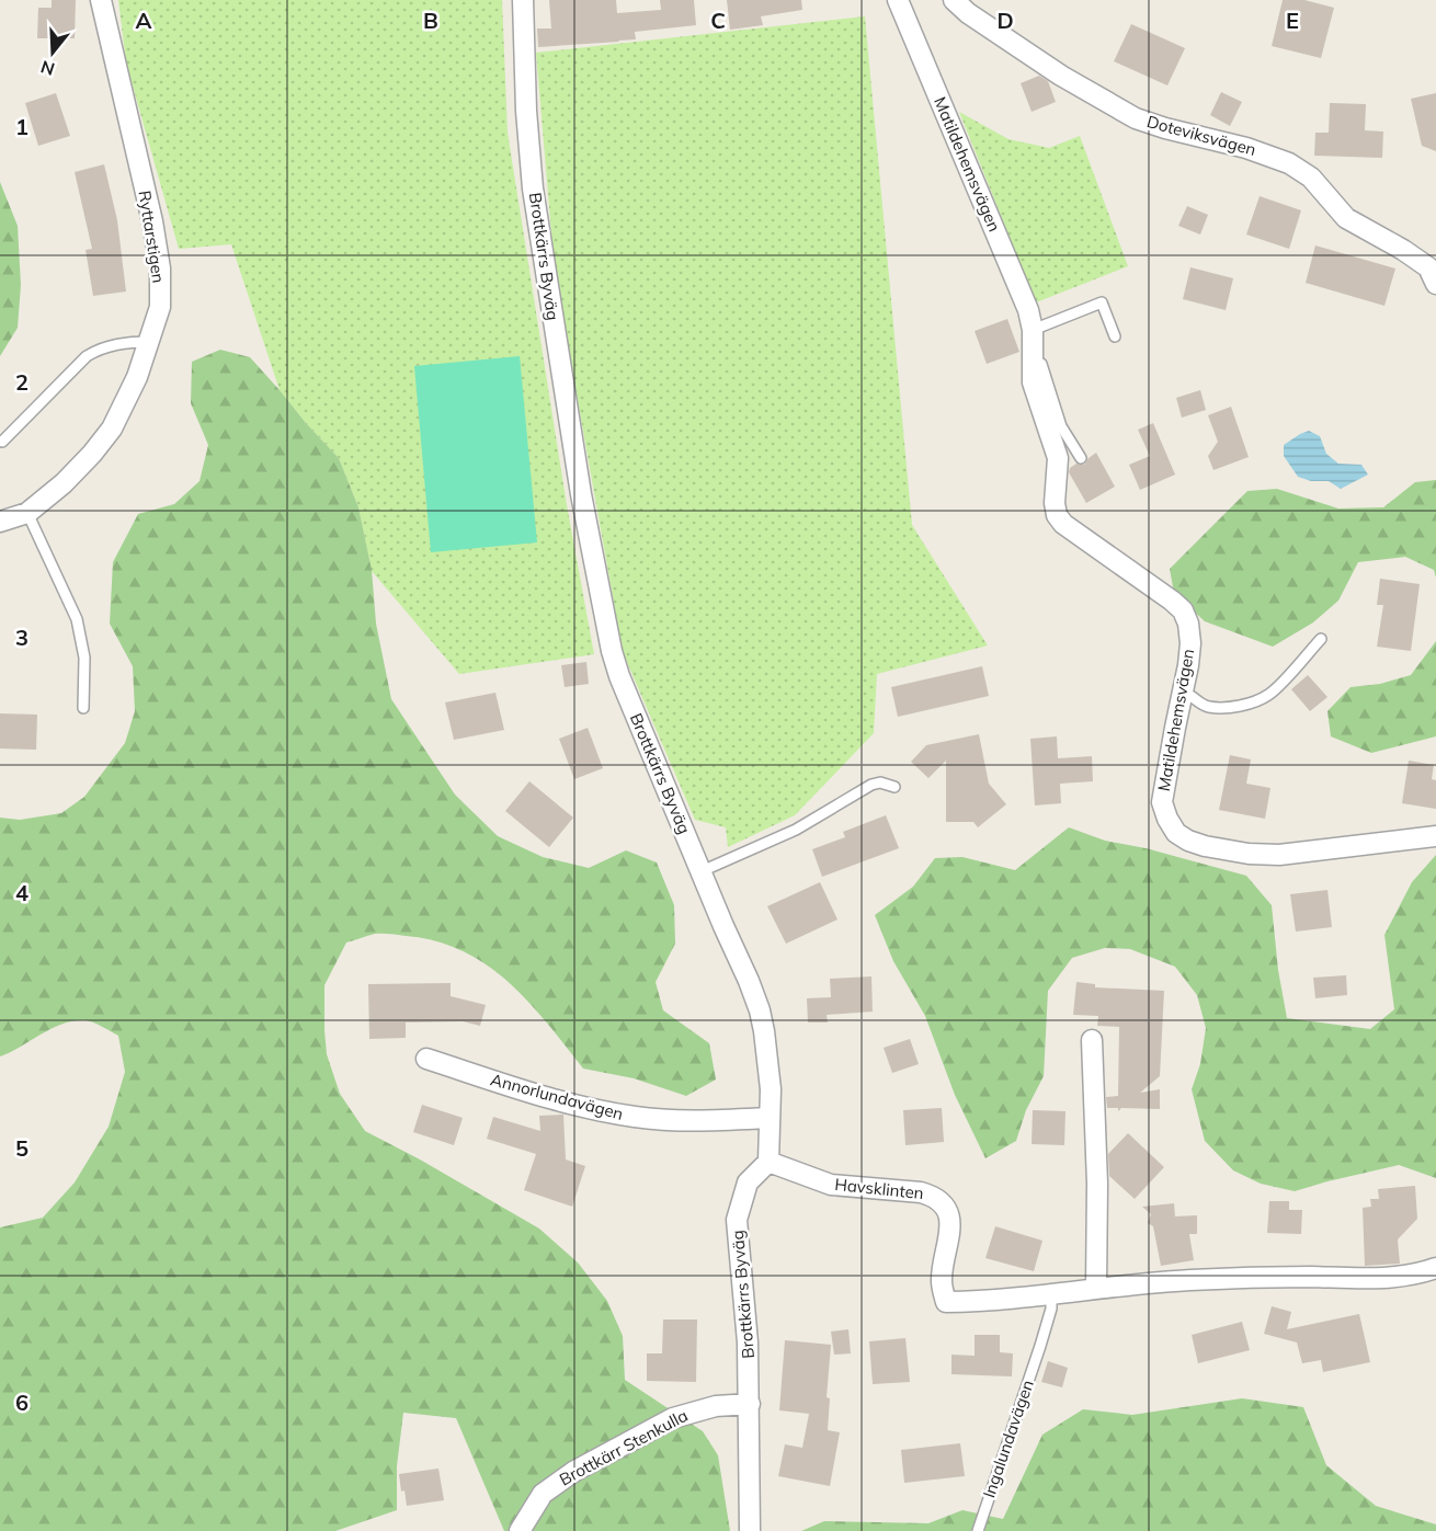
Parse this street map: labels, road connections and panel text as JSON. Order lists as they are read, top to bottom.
{
  "streets": {
    "street": [
      "Doteviksvägen",
      "Matildehemsvägen",
      "Ryttarstigen",
      "Brottkärrs Byväg",
      "Annorlundavägen",
      "Havsklinten",
      "Brottkärr Stenkulla"
    ],
    "lane": ["Ingalundavägen"]
  },
  "crossings": [
    ["Brottkärrs Byväg", "Annorlundavägen"],
    ["Brottkärrs Byväg", "Havsklinten"],
    ["Brottkärrs Byväg", "Brottkärr Stenkulla"],
    ["Havsklinten", "Ingalundavägen"]
  ],
  "north": "bottom",
  "grid": {
    "columns": [
      "A",
      "B",
      "C",
      "D",
      "E"
    ],
    "rows": [
      "1",
      "2",
      "3",
      "4",
      "5",
      "6"
    ]
  }
}
